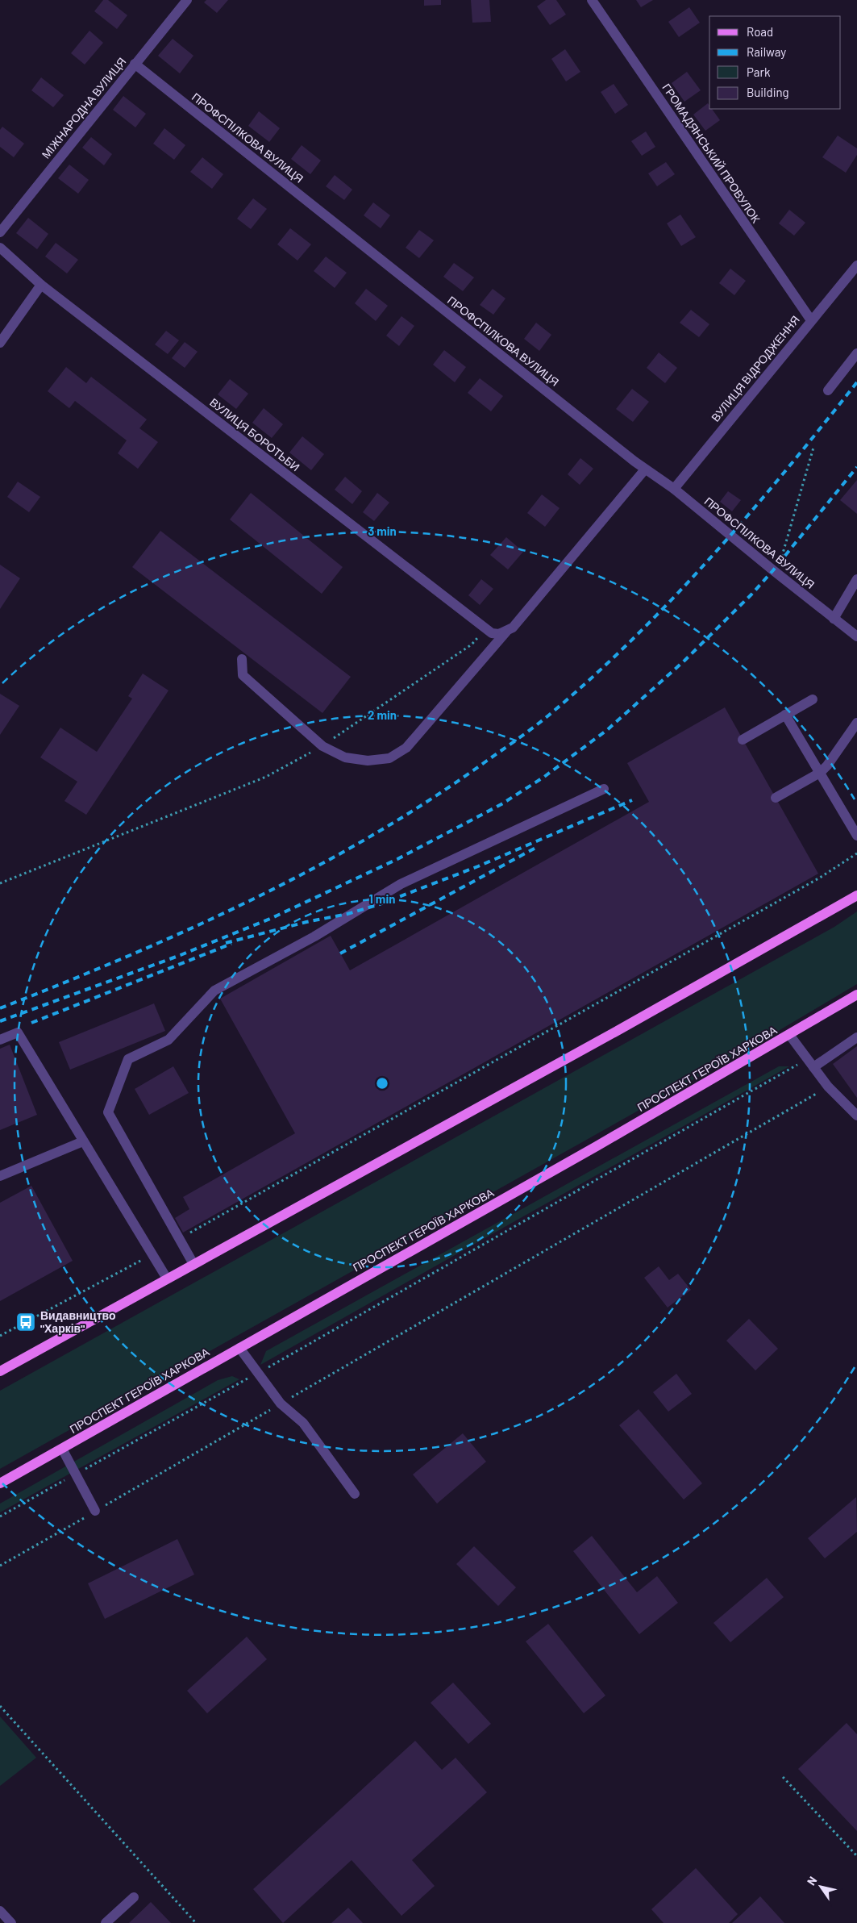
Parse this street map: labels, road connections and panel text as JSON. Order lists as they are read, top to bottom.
{
  "streets": {
    "main road": ["ПРОСПЕКТ ГЕРОЇВ ХАРКОВА"],
    "street": [
      "МІЖНАРОДНА ВУЛИЦЯ",
      "ПРОФСПІЛКОВА ВУЛИЦЯ",
      "ГРОМАДЯНСЬКИЙ ПРОВУЛОК",
      "ВУЛИЦЯ ВІДРОДЖЕННЯ",
      "ВУЛИЦЯ БОРОТЬБИ"
    ]
  },
  "crossings": [
    ["МІЖНАРОДНА ВУЛИЦЯ", "ПРОФСПІЛКОВА ВУЛИЦЯ"],
    ["ПРОФСПІЛКОВА ВУЛИЦЯ", "ВУЛИЦЯ ВІДРОДЖЕННЯ"],
    ["ГРОМАДЯНСЬКИЙ ПРОВУЛОК", "ВУЛИЦЯ ВІДРОДЖЕННЯ"]
  ],
  "places": {
    "bus stop": ["Видавництво \"Харків\""]
  },
  "legend": [
    "Road",
    "Railway",
    "Park",
    "Building"
  ],
  "north": "top left",
  "rings": ["3 min", "2 min", "1 min"]
}
